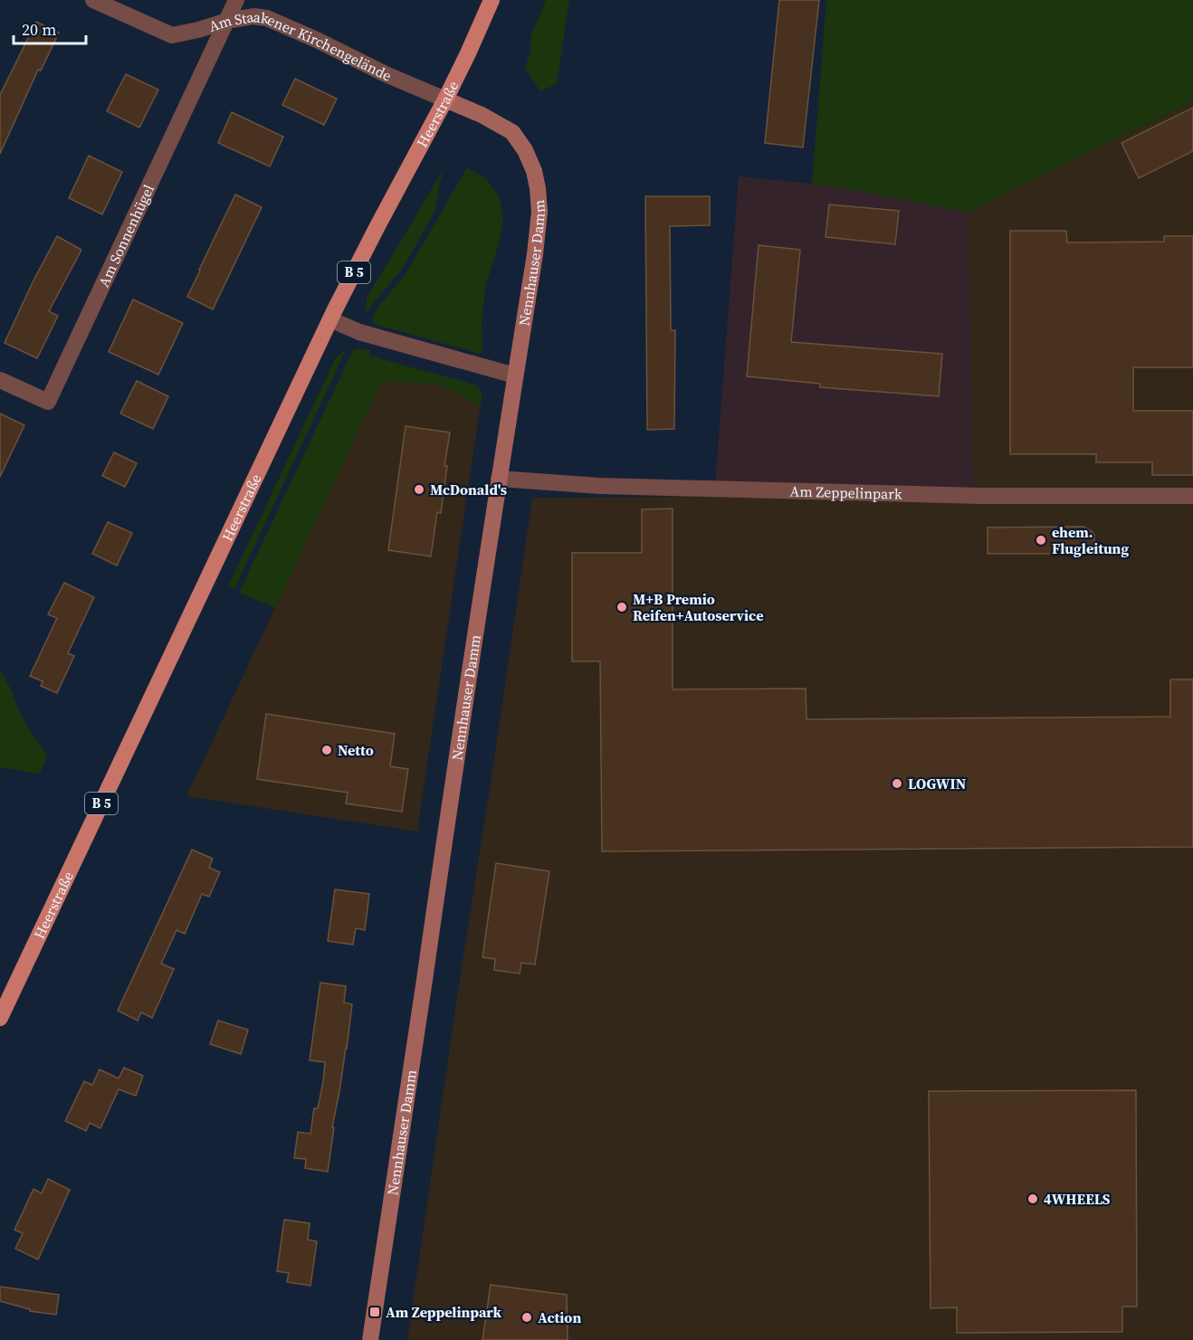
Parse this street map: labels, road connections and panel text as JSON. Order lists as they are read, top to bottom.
{
  "streets": {
    "main road": ["Heerstraße", "Nennhauser Damm", "B 5"],
    "street": ["Am Staakener Kirchengelände", "Am Sonnenhügel", "Am Zeppelinpark"]
  },
  "crossings": [
    ["Am Staakener Kirchengelände", "Heerstraße"],
    ["Am Staakener Kirchengelände", "Am Sonnenhügel"],
    ["Am Staakener Kirchengelände", "Nennhauser Damm"],
    ["Heerstraße", "Nennhauser Damm"],
    ["Nennhauser Damm", "Am Zeppelinpark"]
  ],
  "places": {
    "other": [
      "McDonald's",
      "ehem. Flugleitung",
      "M+B Premio Reifen+Autoservice",
      "Netto",
      "LOGWIN",
      "4WHEELS",
      "Action"
    ],
    "transit": ["Am Zeppelinpark"]
  },
  "scale_bar": "20 m"
}
